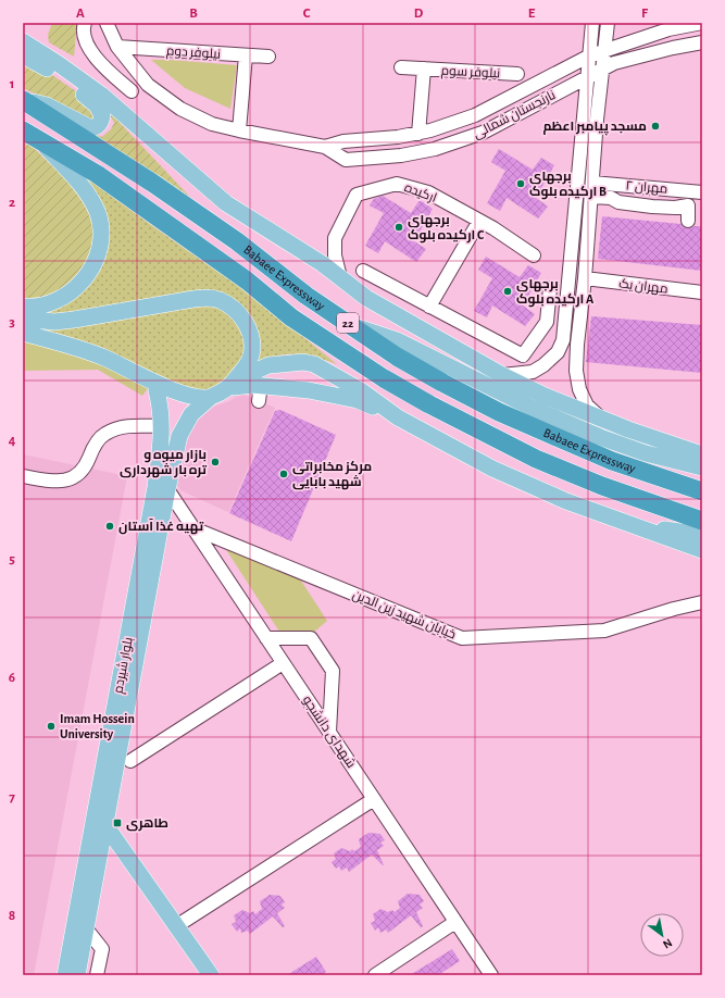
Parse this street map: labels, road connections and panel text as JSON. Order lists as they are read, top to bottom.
{
  "streets": {
    "highway": ["Babaee Expressway", "22"],
    "main road": ["بلوار شیردم"],
    "street": [
      "نیلوفر دوم",
      "نیلوفر سوم",
      "نارنجستان شمالی",
      "مهران ۲",
      "ارکیده",
      "مهران یک",
      "خیابان شهید زین الدین",
      "شهدای دانشجو"
    ]
  },
  "crossings": [
    ["نیلوفر دوم", "نارنجستان شمالی"],
    ["نیلوفر سوم", "نارنجستان شمالی"],
    ["خیابان شهید زین الدین", "شهدای دانشجو"],
    ["بلوار شیردم", "شهدای دانشجو"]
  ],
  "places": {
    "other": [
      "مسجد پیامبر اعظم",
      "برجهای ارکیده بلوک B",
      "برجهای ارکیده بلوک C",
      "برجهای ارکیده بلوک A",
      "بازار میوه و تره بار شهرداری",
      "مرکز مخابراتی شهید بابایی",
      "تهیه غذا آستان",
      "Imam Hossein University"
    ],
    "transit": ["طاهری"]
  },
  "north": "bottom right",
  "grid": {
    "columns": [
      "A",
      "B",
      "C",
      "D",
      "E",
      "F"
    ],
    "rows": [
      "1",
      "2",
      "3",
      "4",
      "5",
      "6",
      "7",
      "8"
    ]
  }
}
